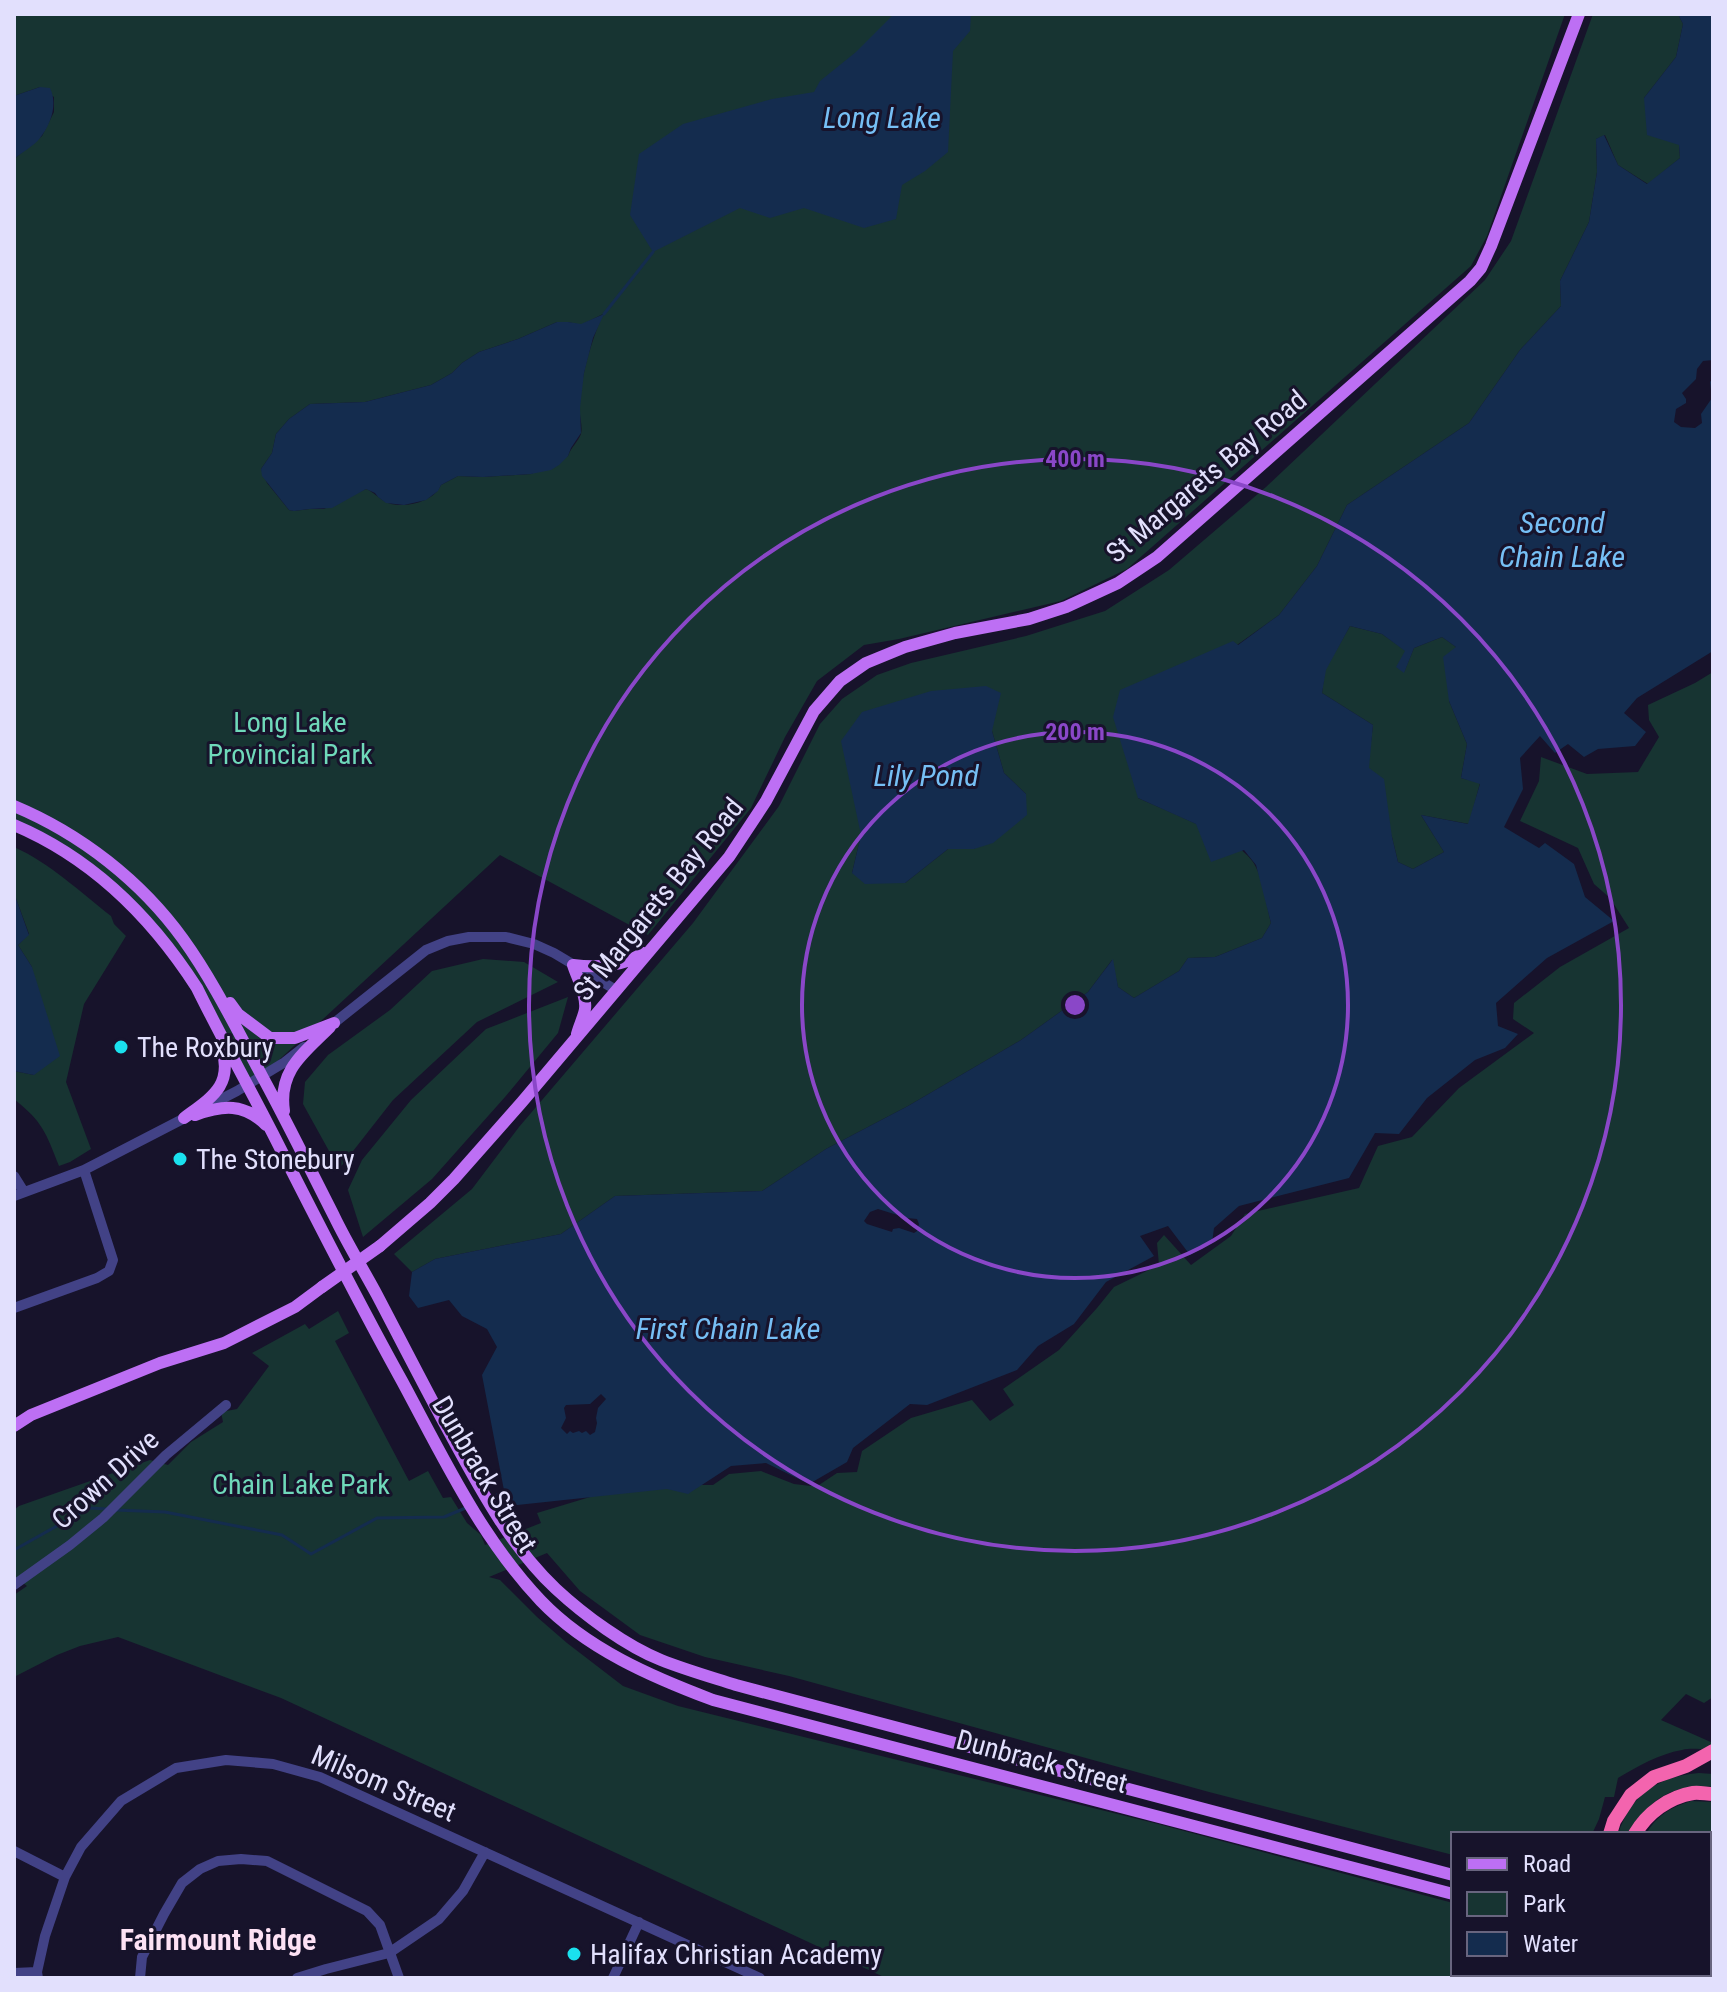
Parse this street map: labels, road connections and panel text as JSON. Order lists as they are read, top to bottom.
{
  "streets": {
    "main road": ["St Margarets Bay Road", "Dunbrack Street"],
    "street": ["Crown Drive", "Milsom Street"]
  },
  "districts": ["Fairmount Ridge"],
  "water": [
    "Long Lake",
    "Second Chain Lake",
    "Lily Pond",
    "First Chain Lake"
  ],
  "parks": ["Long Lake Provincial Park", "Chain Lake Park"],
  "places": ["The Roxbury", "The Stonebury", "Halifax Christian Academy"],
  "legend": ["Road", "Park", "Water"],
  "rings": ["400 m", "200 m"]
}
